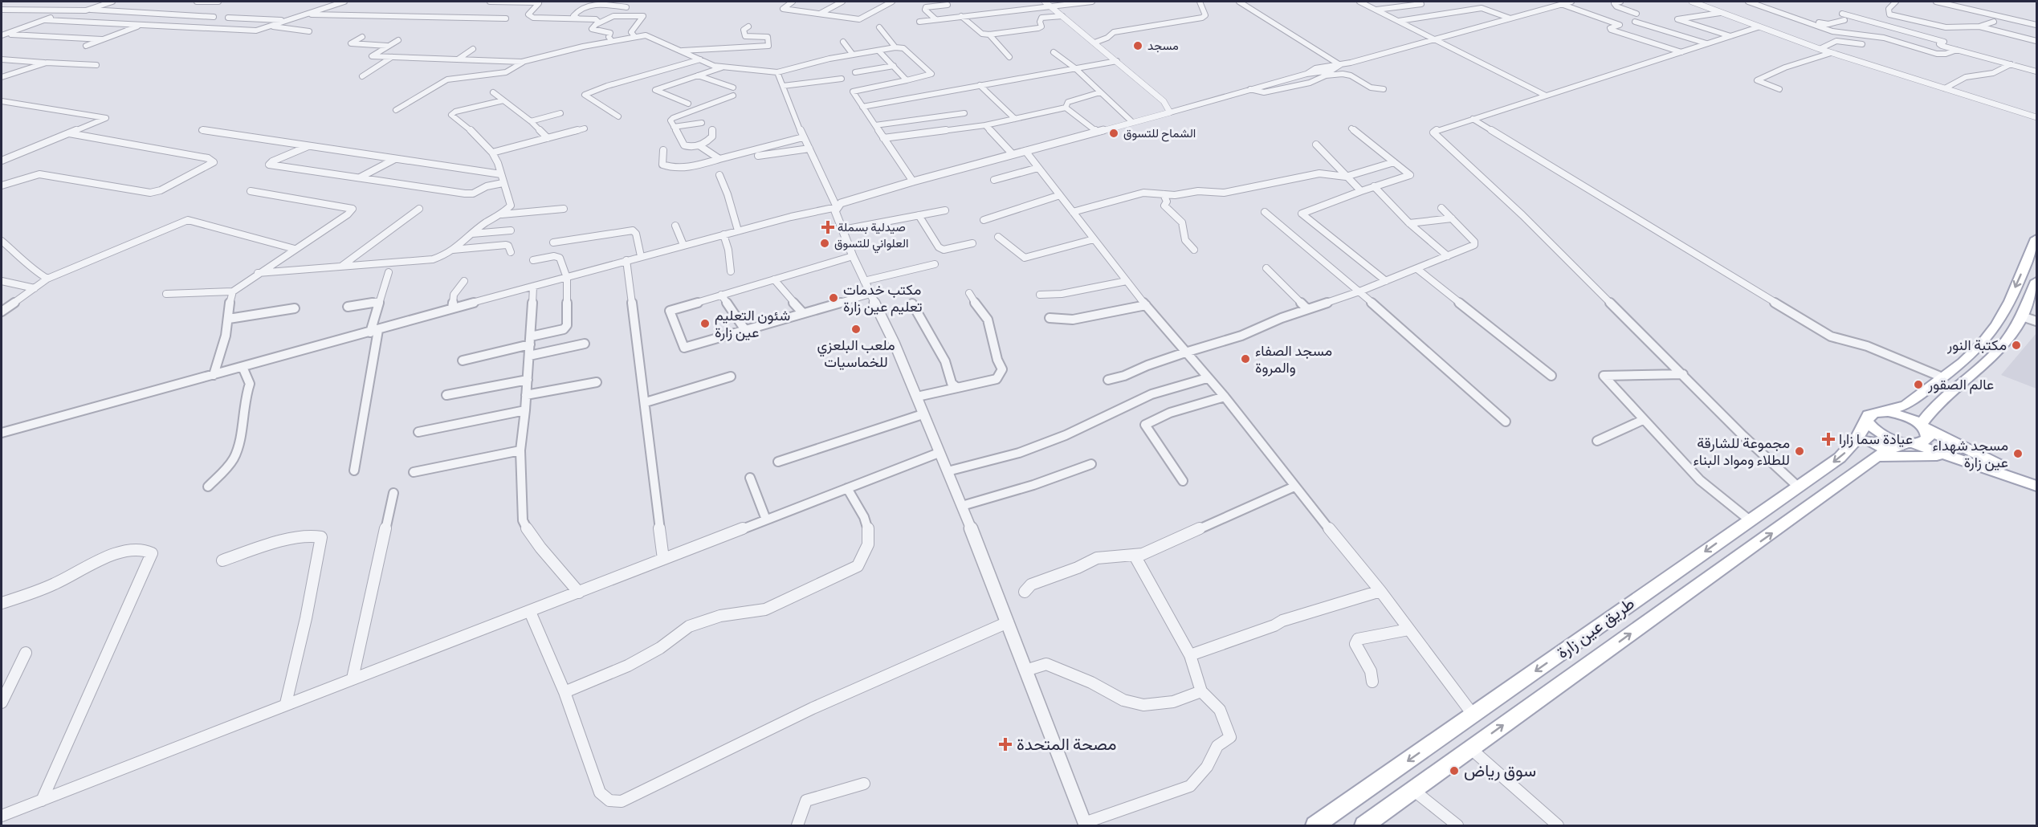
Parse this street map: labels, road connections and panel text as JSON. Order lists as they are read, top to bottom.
{
  "streets": {
    "main road": ["طريق عين زارة"]
  },
  "places": {
    "other": [
      "مسجد",
      "الشماح للتسوق",
      "العلواني للتسوق",
      "مكتب خدمات تعليم عين زارة",
      "شئون التعليم عين زارة",
      "ملعب البلعزي للخماسيات",
      "مكتبة النور",
      "مسجد الصفاء والمروة",
      "عالم الصقور",
      "مجموعة للشارقة للطلاء ومواد البناء",
      "مسجد شهداء عين زارة",
      "سوق رياض"
    ],
    "health": ["صيدلية بسملة", "عيادة سما زارا", "مصحة المتحدة"]
  }
}
